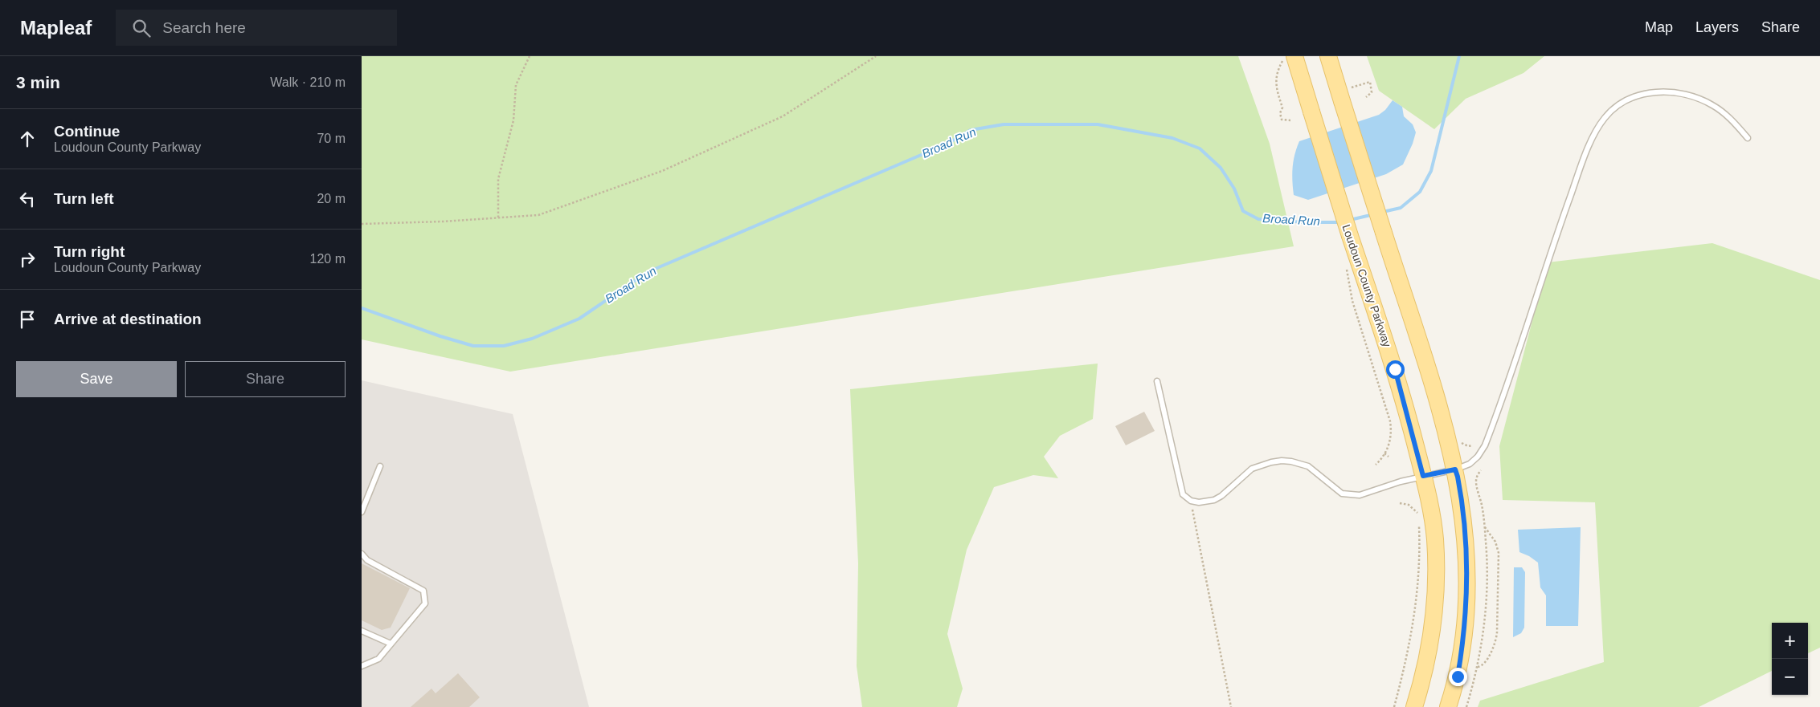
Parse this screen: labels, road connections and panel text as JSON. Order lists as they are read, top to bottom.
{
  "streets": {
    "main road": ["Loudoun County Parkway"]
  },
  "water": ["Broad Run"],
  "page": {
    "header": "Mapleaf",
    "search": "Search here",
    "nav": ["Map", "Layers", "Share"],
    "heading": ["3 min", "Walk · 210 m"],
    "list": [
      ["Continue", "Loudoun County Parkway", "70 m"],
      ["Turn left", "20 m"],
      ["Turn right", "Loudoun County Parkway", "120 m"],
      "Arrive at destination"
    ],
    "buttons": ["Save", "Share"],
    "map_buttons": ["+", "−"]
  }
}
